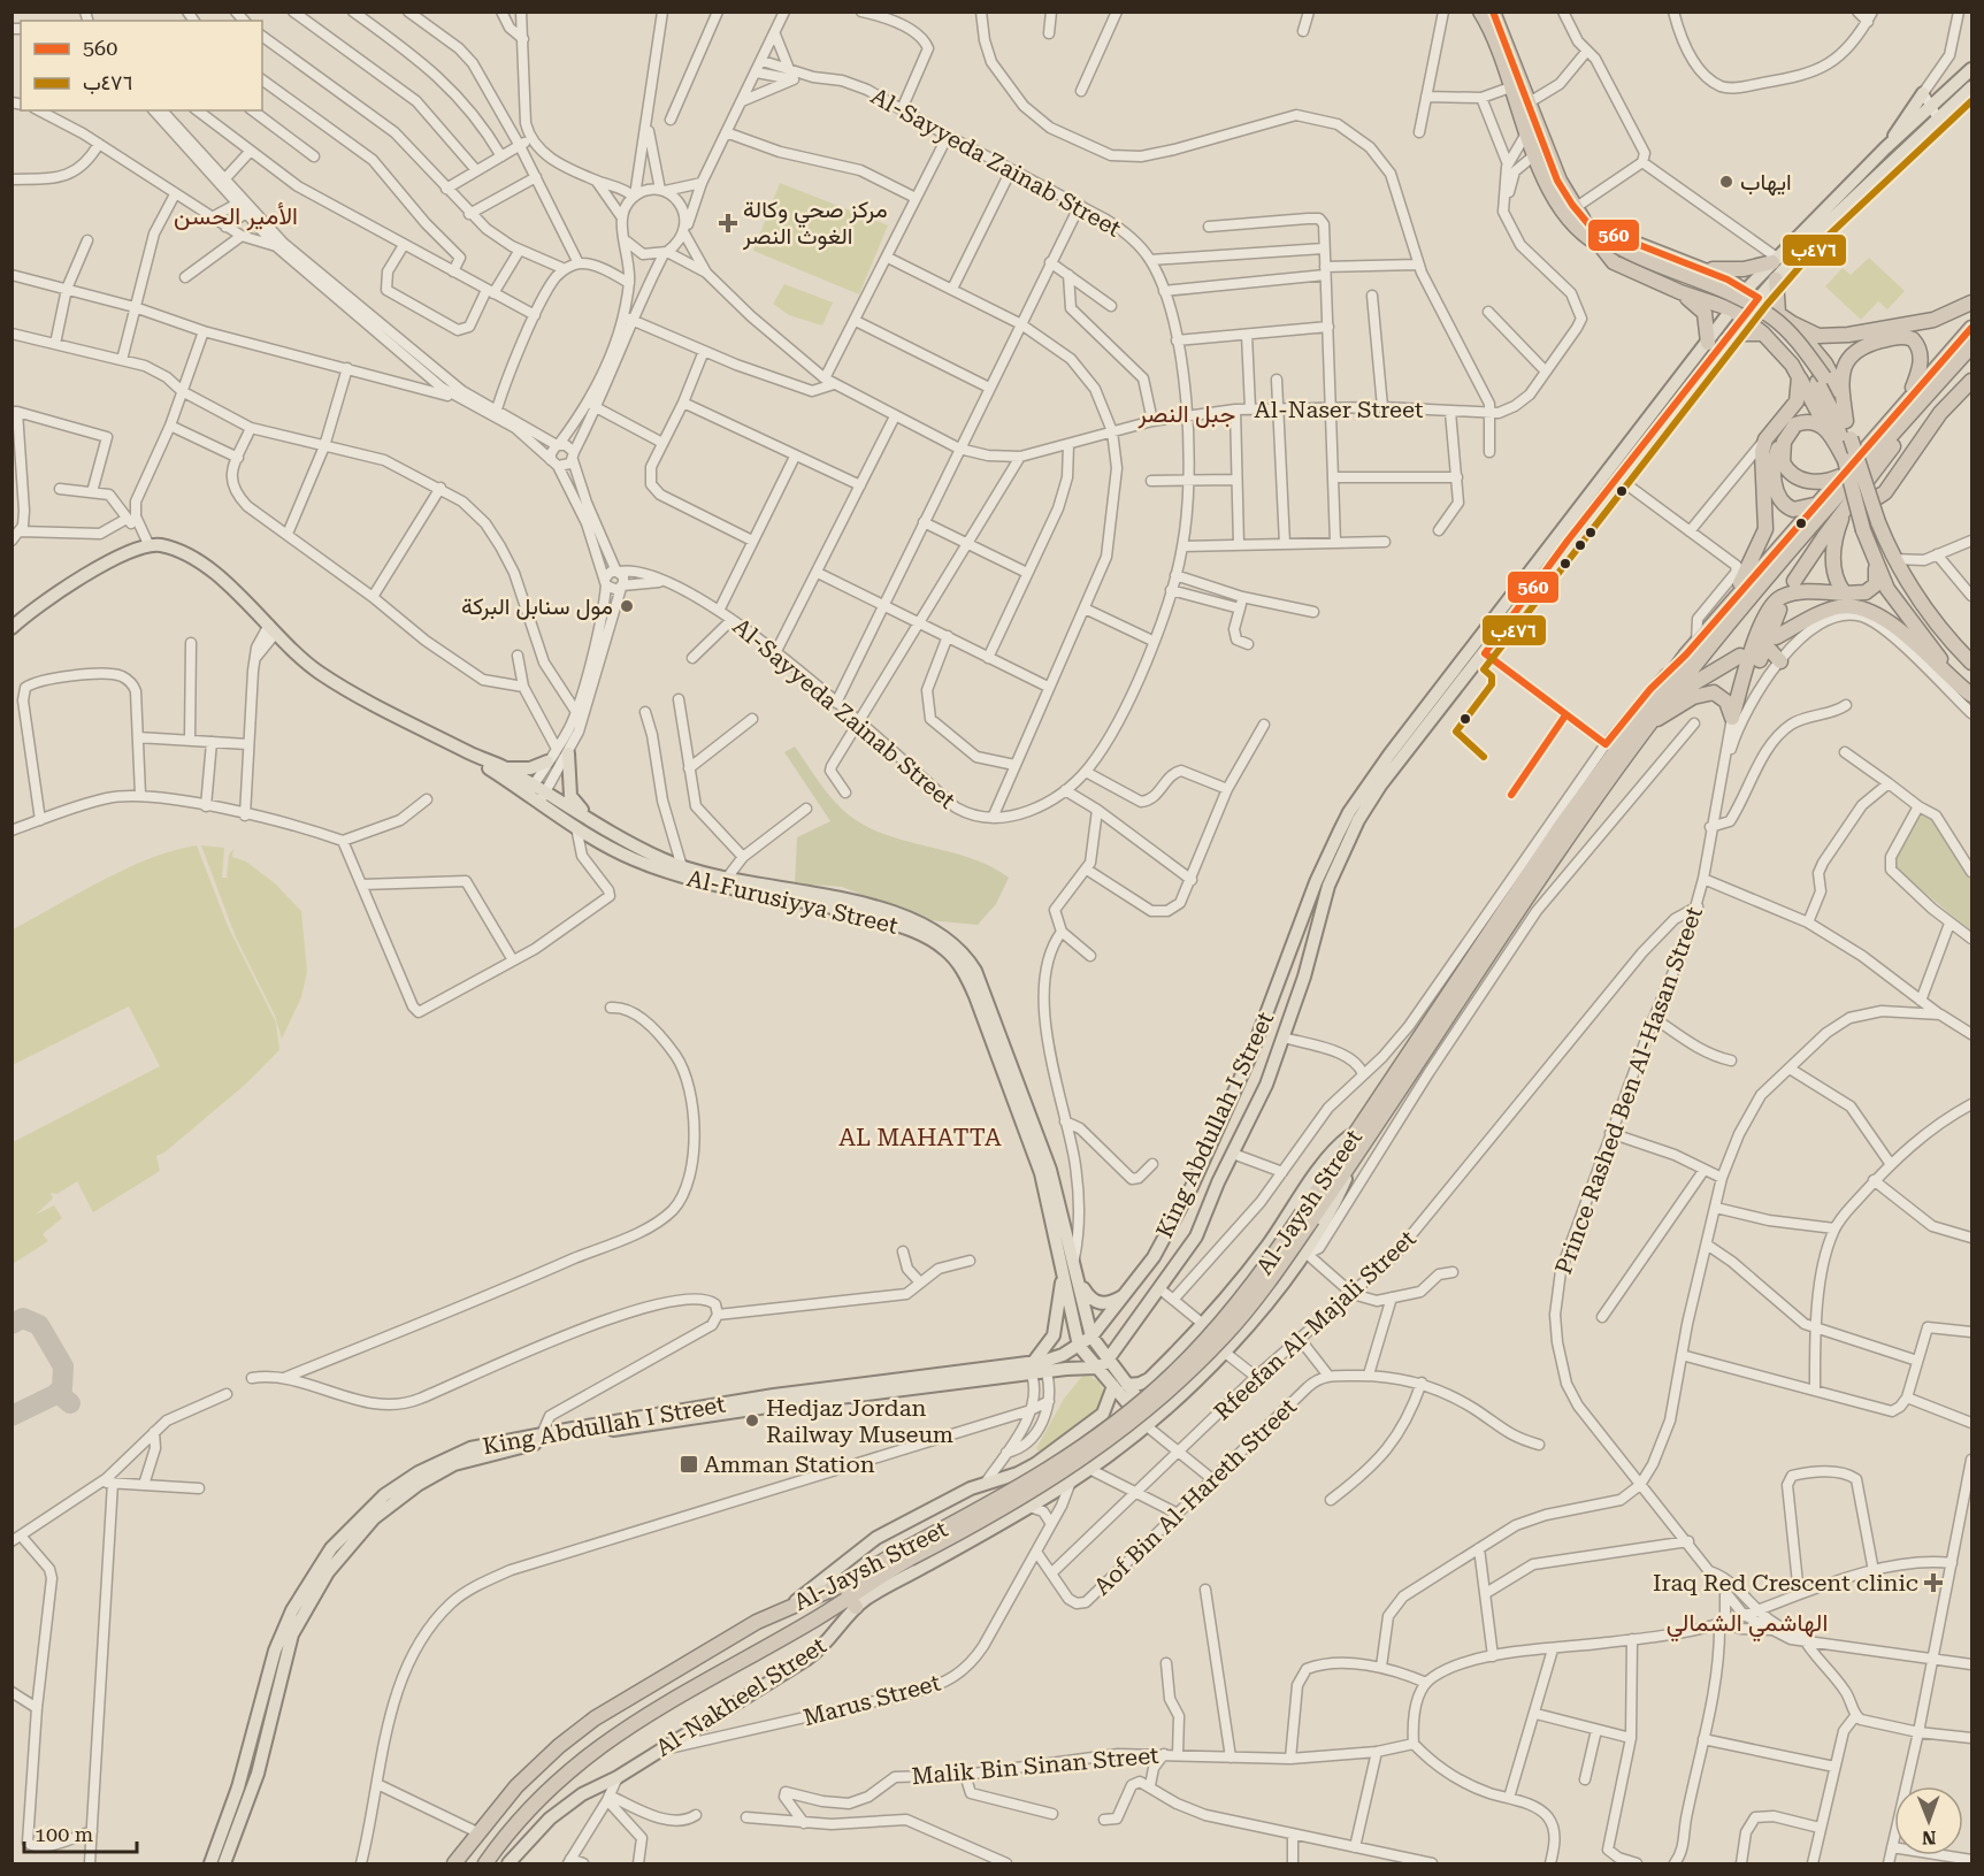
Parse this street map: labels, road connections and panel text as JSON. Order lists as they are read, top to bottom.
{
  "streets": {
    "highway": ["Al-Jaysh Street"],
    "main road": ["Al-Furusiyya Street", "King Abdullah I Street", "Al-Nakheel Street"],
    "street": [
      "Al-Sayyeda Zainab Street",
      "Al-Naser Street",
      "Prince Rashed Ben Al-Hasan Street",
      "Rfeefan Al-Majali Street",
      "Aof Bin Al-Hareth Street",
      "Marus Street",
      "Malik Bin Sinan Street"
    ]
  },
  "crossings": [
    ["Al-Sayyeda Zainab Street", "Al-Naser Street"],
    ["Al-Furusiyya Street", "King Abdullah I Street"],
    ["Al-Furusiyya Street", "Rfeefan Al-Majali Street"],
    ["Al-Furusiyya Street", "Aof Bin Al-Hareth Street"],
    ["Al-Furusiyya Street", "Al-Nakheel Street"],
    ["Prince Rashed Ben Al-Hasan Street", "Rfeefan Al-Majali Street"],
    ["Al-Jaysh Street", "Al-Nakheel Street"],
    ["Rfeefan Al-Majali Street", "Aof Bin Al-Hareth Street"],
    ["Aof Bin Al-Hareth Street", "Marus Street"],
    ["Al-Nakheel Street", "Marus Street"]
  ],
  "districts": [
    "الأمير الحسن",
    "جبل النصر",
    "AL MAHATTA",
    "الهاشمي الشمالي"
  ],
  "places": {
    "other": ["ايهاب", "مول سنابل البركة", "Hedjaz Jordan Railway Museum"],
    "health": ["مركز صحي وكالة الغوث النصر", "Iraq Red Crescent clinic"],
    "transit": ["Amman Station"]
  },
  "lines": ["transit line 560", "transit line ٤٧٦ب"],
  "legend": ["560", "٤٧٦ب"],
  "scale_bar": "100 m",
  "north": "bottom"
}
